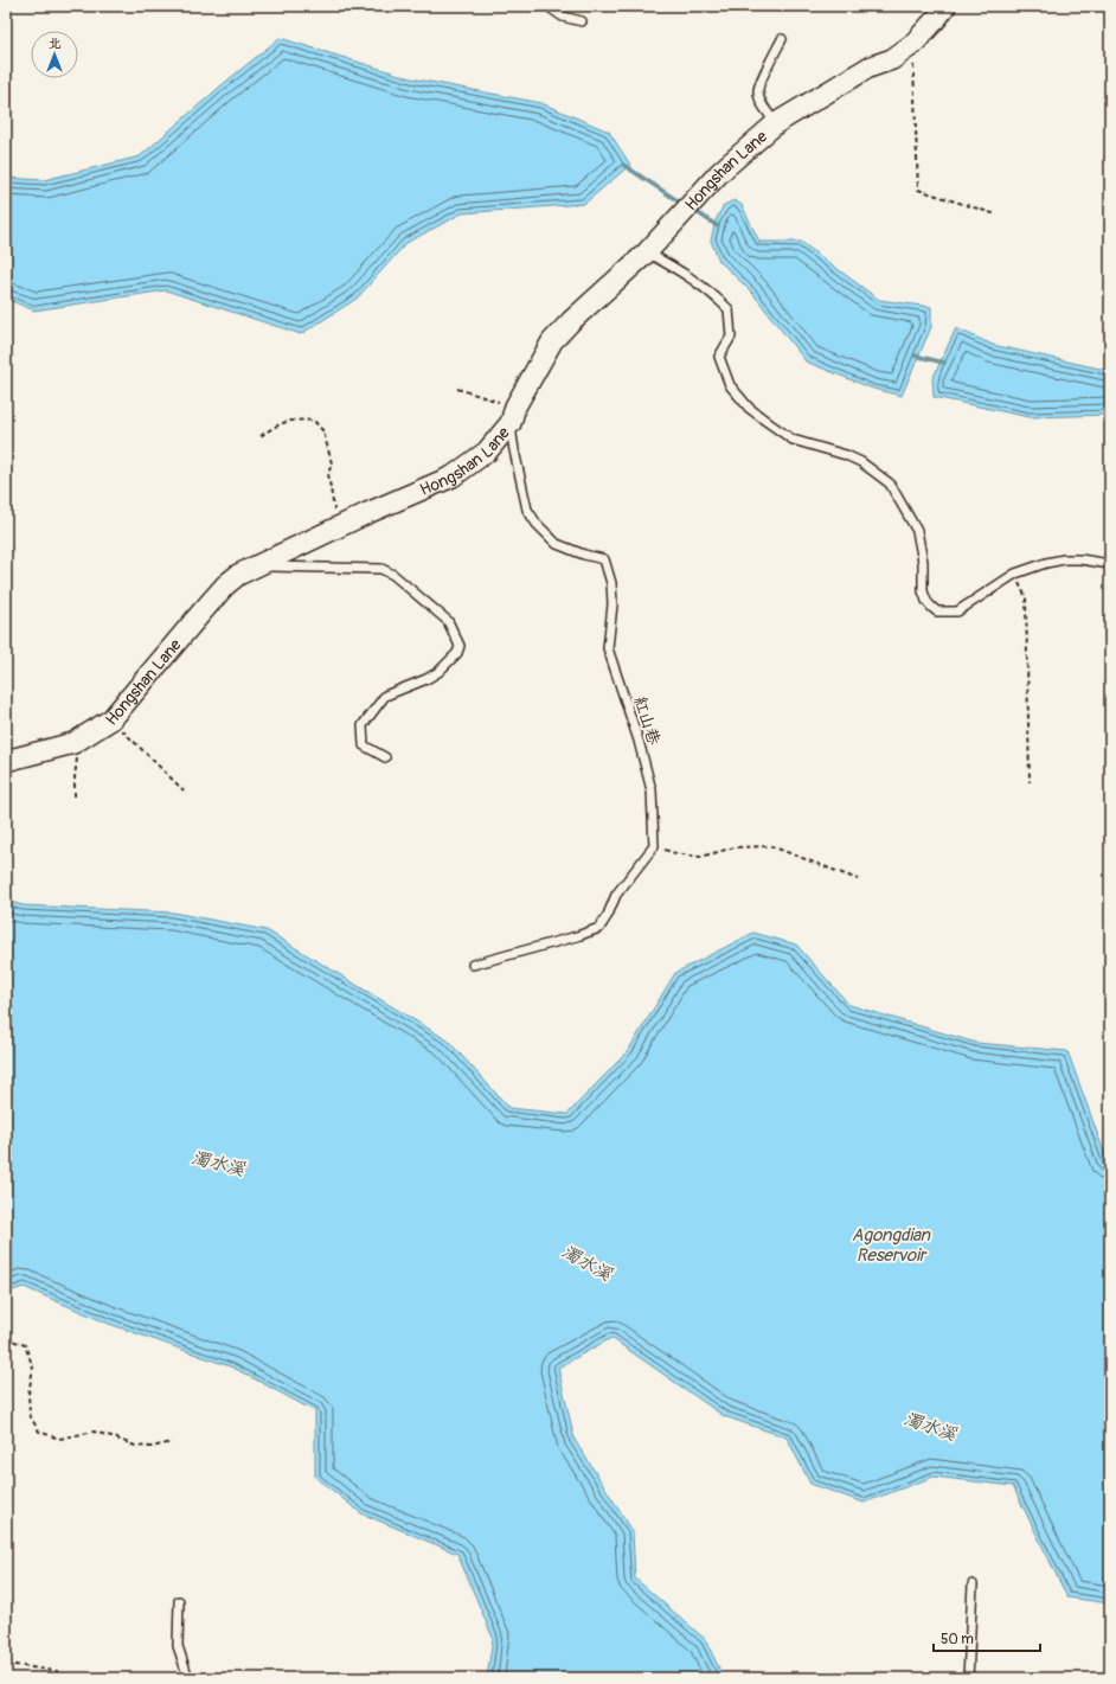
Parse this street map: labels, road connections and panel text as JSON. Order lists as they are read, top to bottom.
{
  "streets": {
    "street": ["Hongshan Lane"],
    "lane": ["紅山巷"]
  },
  "crossings": [
    ["Hongshan Lane", "紅山巷"]
  ],
  "water": ["濁水溪", "Agongdian Reservoir"],
  "scale_bar": "50 m",
  "north": "top"
}
